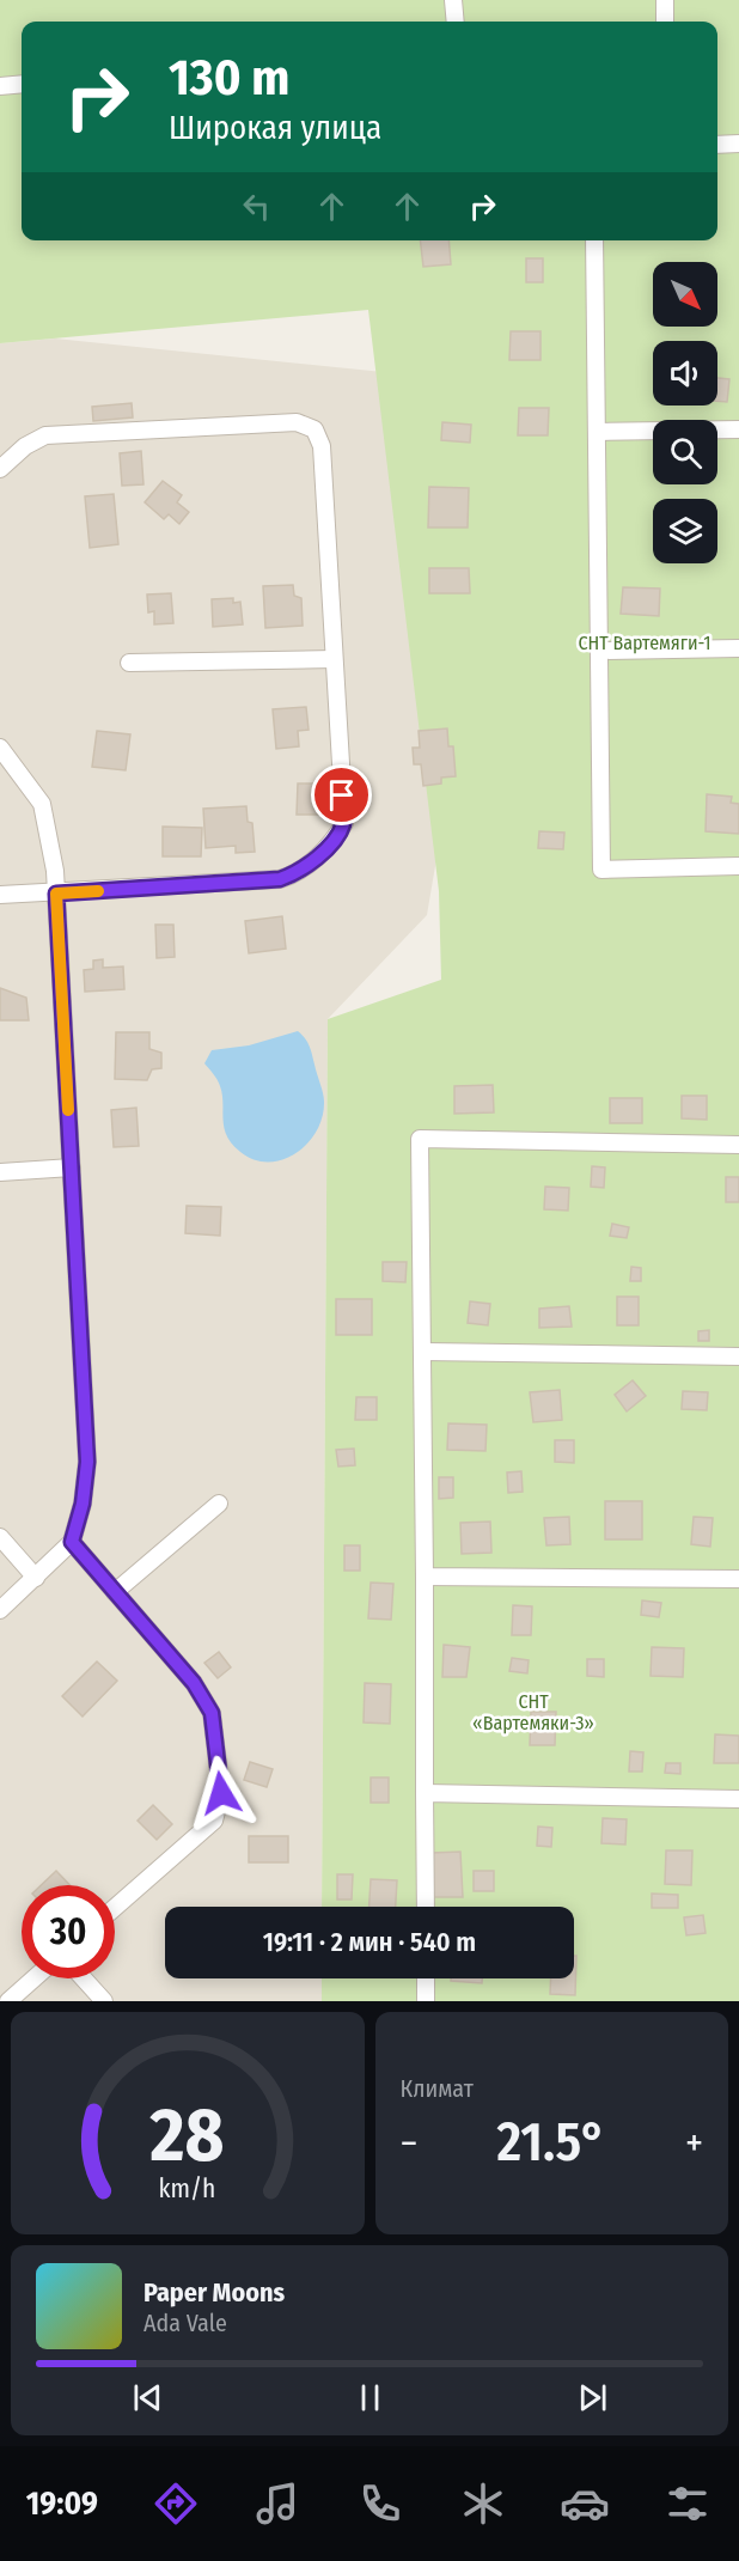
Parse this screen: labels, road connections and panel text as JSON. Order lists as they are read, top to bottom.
{
  "parks": ["СНТ Вартемяги-1", "СНТ «Вартемяки-3»"],
  "north": "bottom right",
  "page": {
    "turn": ["130 m", "Широкая улица"],
    "limit": "30",
    "trip": "19:11 · 2 мин · 540 m",
    "tile": "Климат",
    "heat": ["−", "21.5°", "+"],
    "song": ["Paper Moons", "Ada Vale"],
    "tabs": "19:09",
    "gauge": ["28", "km/h"]
  }
}
